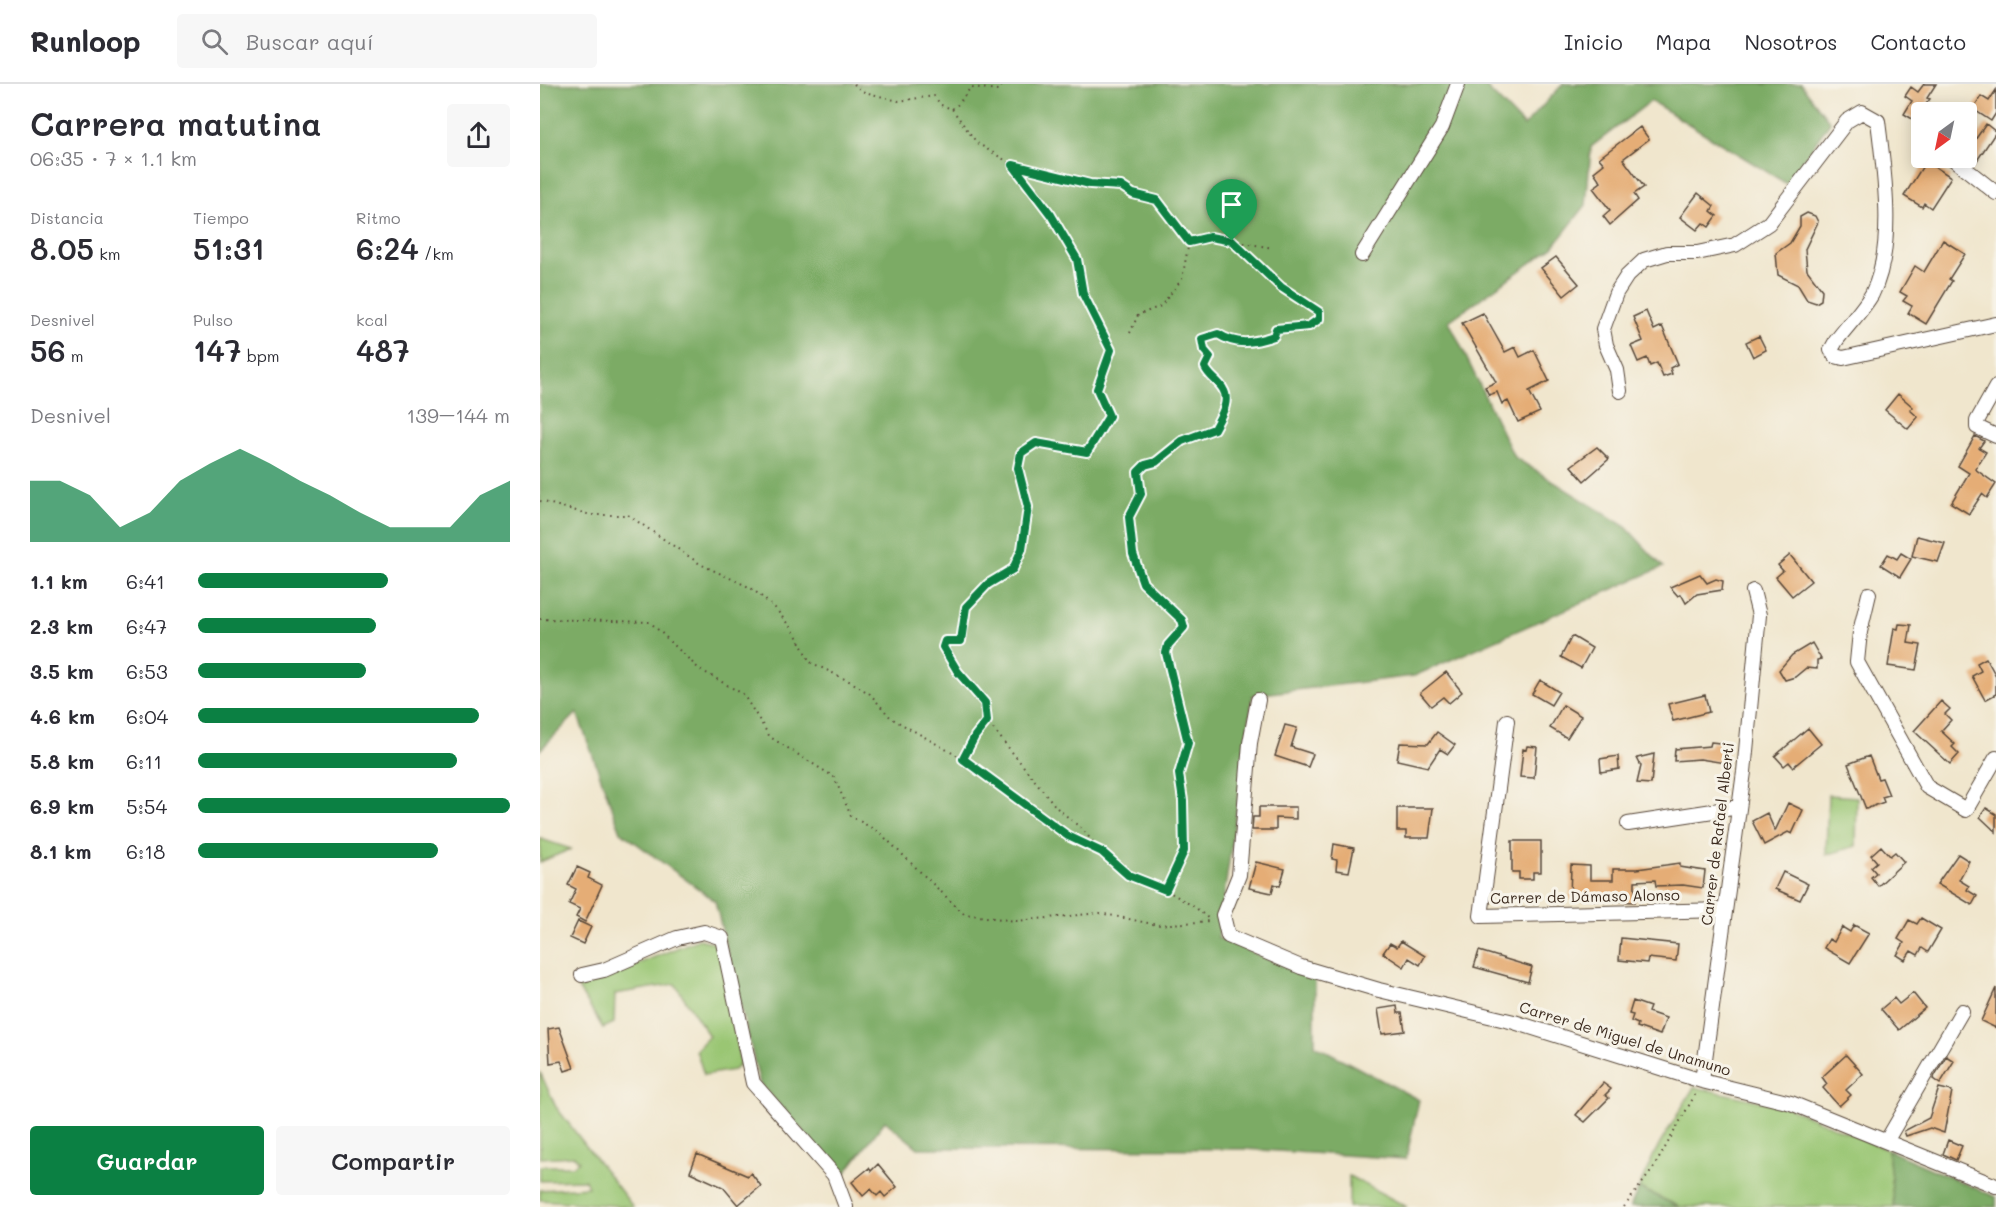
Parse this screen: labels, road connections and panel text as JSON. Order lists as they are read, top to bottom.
{
  "streets": {
    "street": ["Carrer de Rafael Alberti", "Carrer de Dámaso Alonso", "Carrer de Miguel de Unamuno"]
  },
  "crossings": [
    ["Carrer de Rafael Alberti", "Carrer de Dámaso Alonso"],
    ["Carrer de Rafael Alberti", "Carrer de Miguel de Unamuno"]
  ],
  "north": "bottom left",
  "page": {
    "header": "Runloop",
    "search": "Buscar aquí",
    "nav": [
      "Inicio",
      "Mapa",
      "Nosotros",
      "Contacto"
    ],
    "heading": ["Carrera matutina", "06:35 · 7 × 1.1 km"],
    "stats": [
      ["Distancia", "8.05 km"],
      ["Tiempo", "51:31"],
      ["Ritmo", "6:24 /km"],
      ["Desnivel", "56 m"],
      ["Pulso", "147 bpm"],
      ["kcal", "487"]
    ],
    "chart": ["Desnivel", "139–144 m"],
    "list": [
      {
        "name": "1.1 km",
        "note": "6:41"
      },
      {
        "name": "2.3 km",
        "note": "6:47"
      },
      {
        "name": "3.5 km",
        "note": "6:53"
      },
      {
        "name": "4.6 km",
        "note": "6:04"
      },
      {
        "name": "5.8 km",
        "note": "6:11"
      },
      {
        "name": "6.9 km",
        "note": "5:54"
      },
      {
        "name": "8.1 km",
        "note": "6:18"
      }
    ],
    "buttons": ["Guardar", "Compartir"]
  }
}
